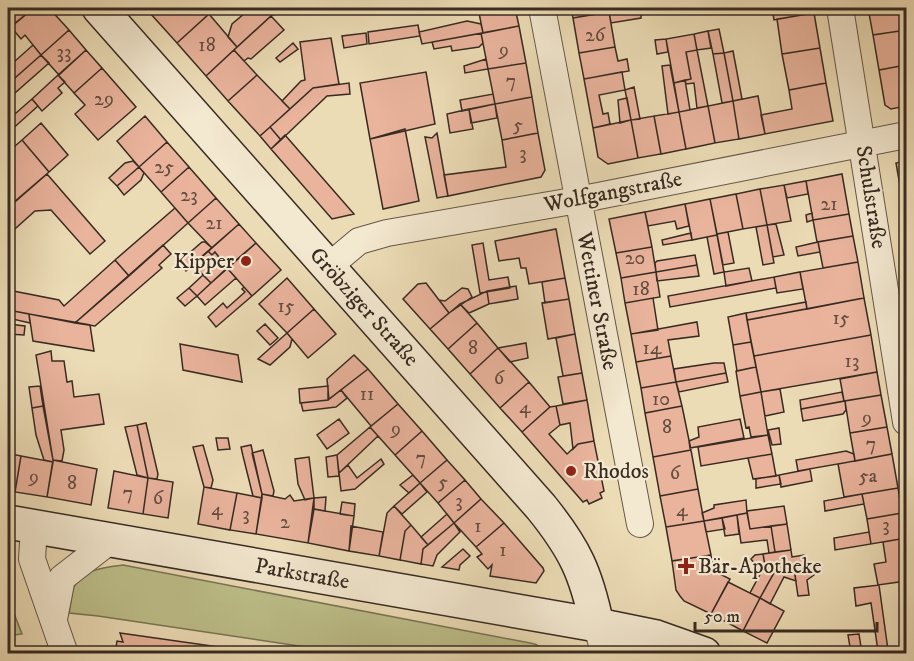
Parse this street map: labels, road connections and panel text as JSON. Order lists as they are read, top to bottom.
{
  "streets": {
    "main road": ["Gröbziger Straße", "Parkstraße"],
    "street": ["Wolfgangstraße", "Schulstraße", "Wettiner Straße"]
  },
  "crossings": [
    ["Wolfgangstraße", "Schulstraße"],
    ["Wolfgangstraße", "Wettiner Straße"],
    ["Wolfgangstraße", "Gröbziger Straße"],
    ["Gröbziger Straße", "Parkstraße"]
  ],
  "places": {
    "other": ["Kipper", "Rhodos"],
    "health": ["Bär-Apotheke"]
  },
  "house_numbers": [
    "26",
    "18",
    "9",
    "33",
    "7",
    "29",
    "5",
    "3",
    "25",
    "23",
    "21",
    "21",
    "20",
    "18",
    "15",
    "15",
    "8",
    "14",
    "13",
    "6",
    "11",
    "10",
    "4",
    "9",
    "8",
    "9",
    "7",
    "7",
    "6",
    "5a",
    "9",
    "5",
    "8",
    "7",
    "6",
    "3",
    "4",
    "4",
    "3",
    "2",
    "3",
    "1",
    "1"
  ],
  "scale_bar": "50 m"
}
